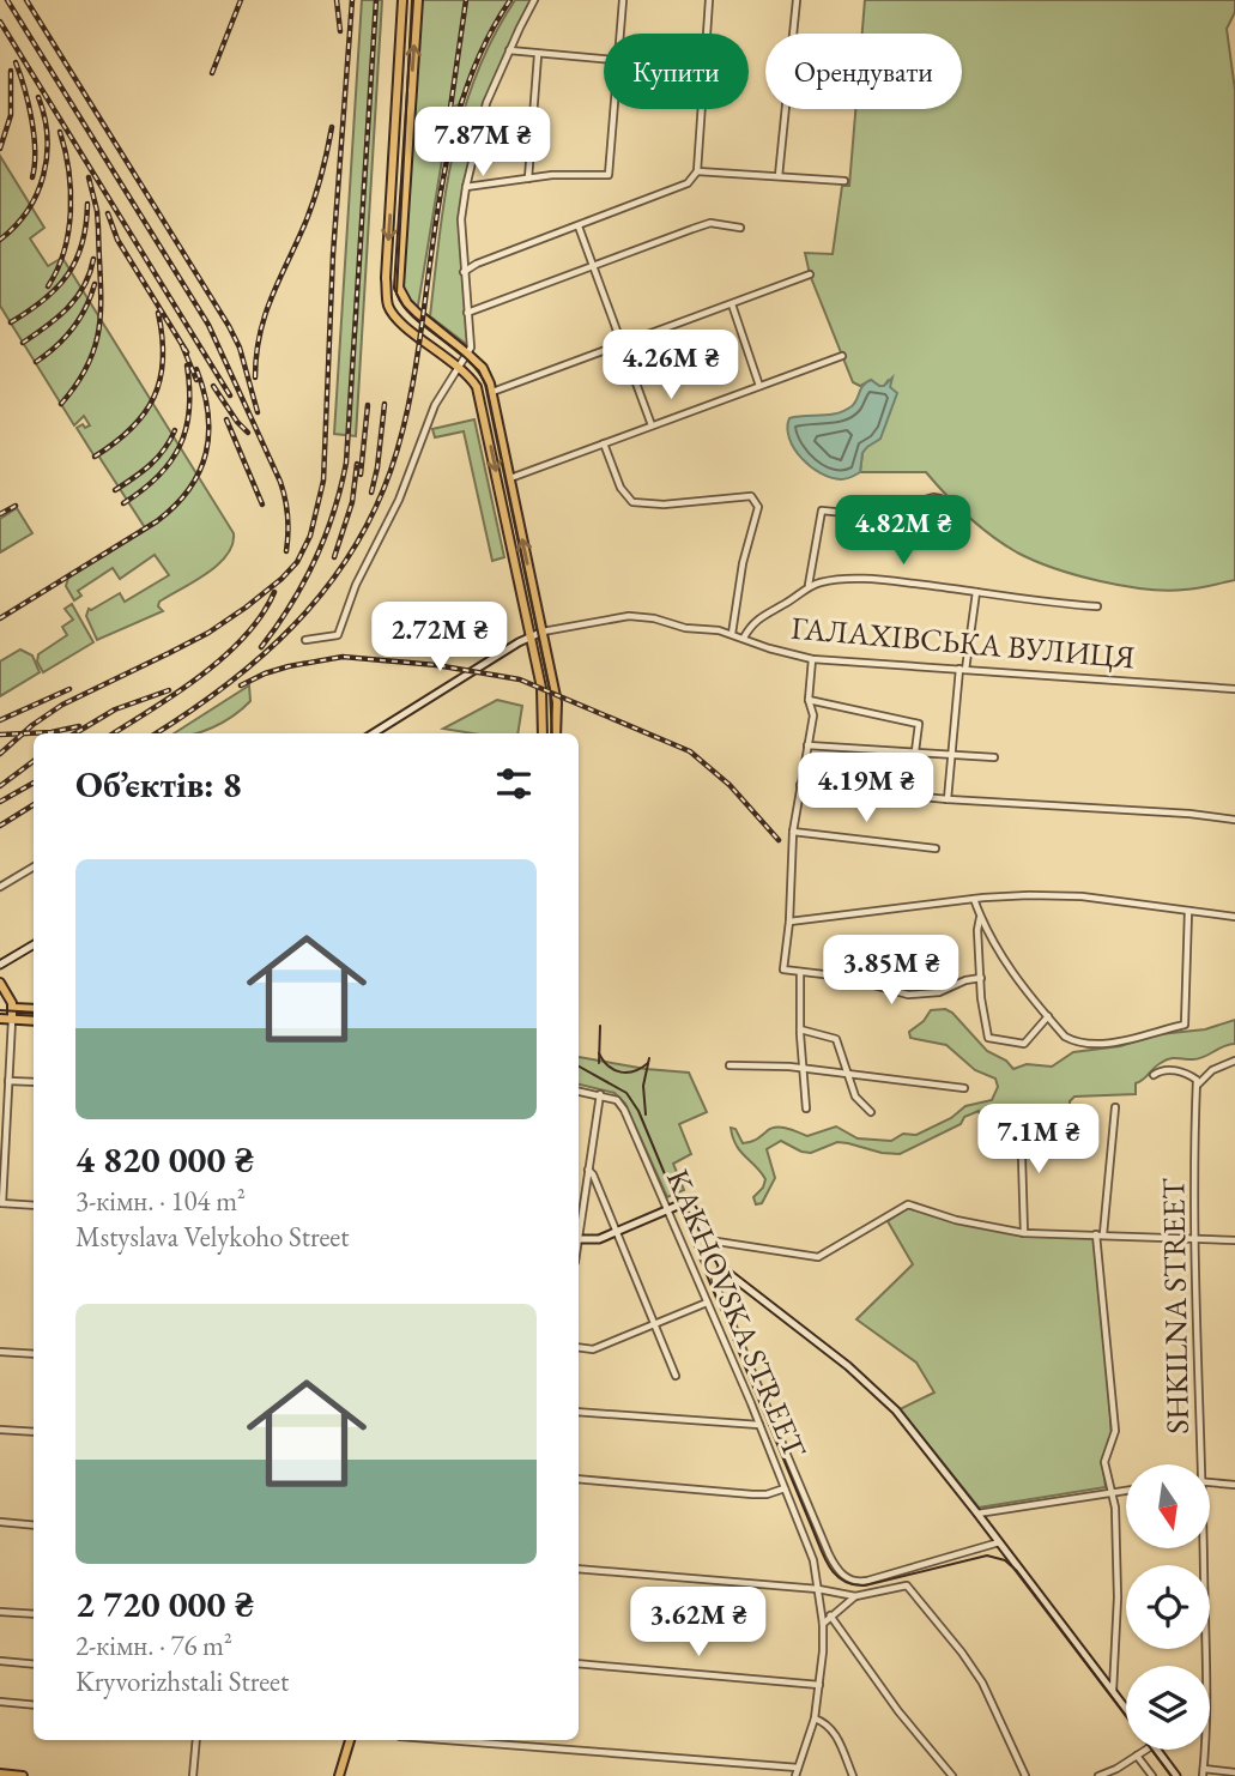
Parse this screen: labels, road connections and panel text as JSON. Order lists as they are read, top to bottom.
{
  "streets": {
    "street": ["ГАЛАХІВСЬКА ВУЛИЦЯ", "SHKILNA STREET", "KAKHOVSKA STREET"]
  },
  "north": "bottom",
  "page": {
    "chip": ["Купити", "Орендувати"],
    "price": [
      "7.87M ₴",
      "4.26M ₴",
      "4.82M ₴",
      "2.72M ₴",
      "4.19M ₴",
      "3.85M ₴",
      "7.1M ₴",
      "3.62M ₴"
    ],
    "heading": "Об’єктів: 8",
    "list": [
      {
        "name": "4 820 000 ₴",
        "note": "3-кімн. · 104 m² · Mstyslava Velykoho Street"
      },
      {
        "name": "2 720 000 ₴",
        "note": "2-кімн. · 76 m² · Kryvorizhstali Street"
      }
    ]
  }
}
